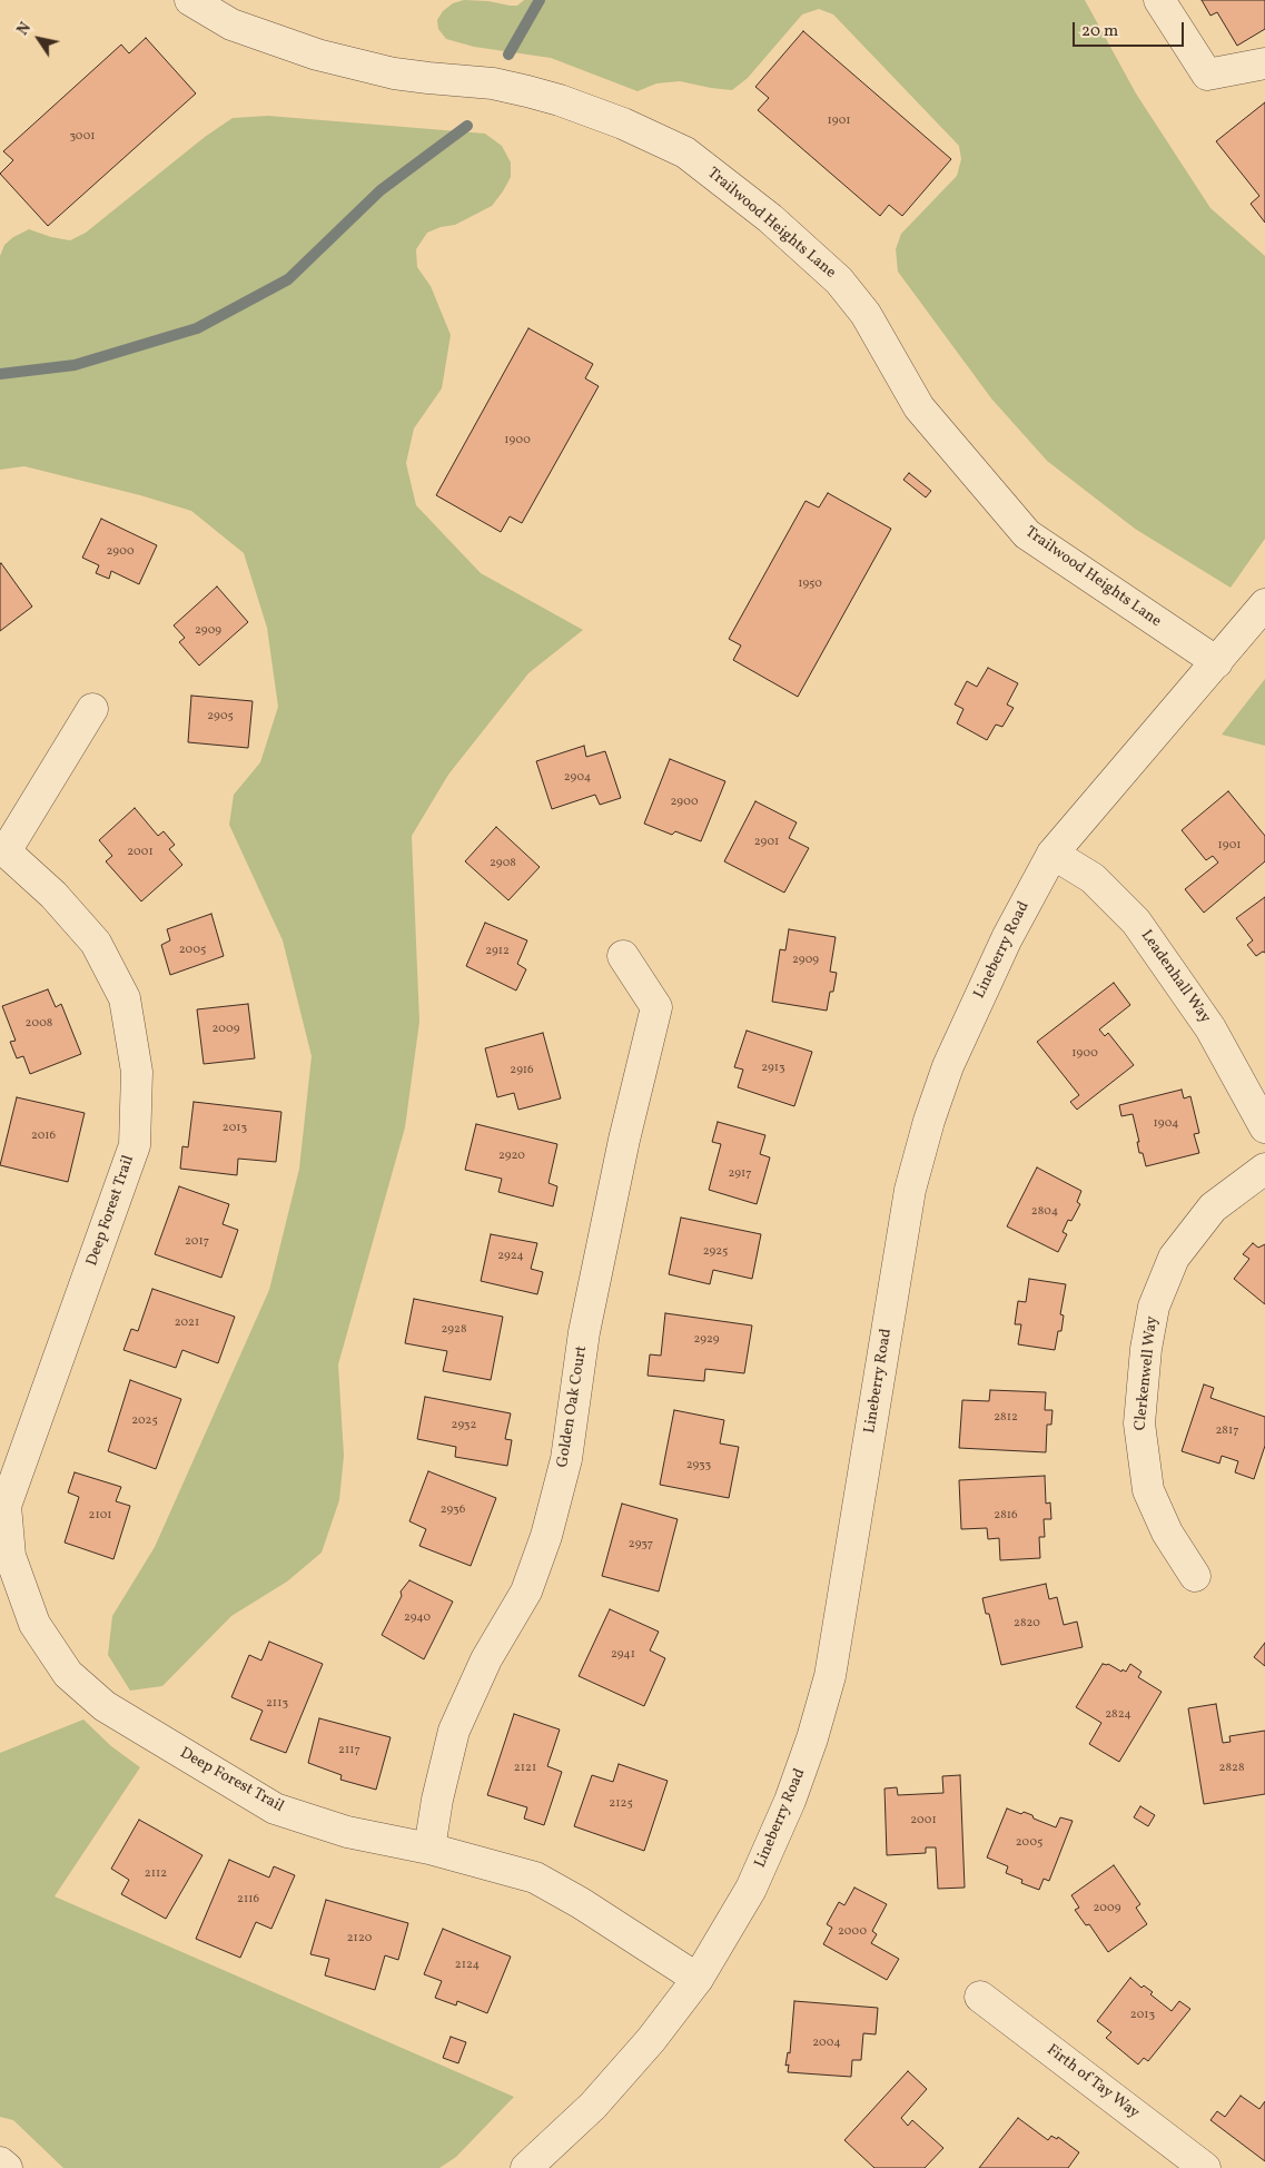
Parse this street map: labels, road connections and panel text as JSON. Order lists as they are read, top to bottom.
{
  "streets": {
    "street": [
      "Trailwood Heights Lane",
      "Lineberry Road",
      "Leadenhall Way",
      "Deep Forest Trail",
      "Clerkenwell Way",
      "Golden Oak Court",
      "Firth of Tay Way"
    ]
  },
  "crossings": [
    ["Trailwood Heights Lane", "Lineberry Road"],
    ["Lineberry Road", "Leadenhall Way"],
    ["Lineberry Road", "Deep Forest Trail"],
    ["Deep Forest Trail", "Golden Oak Court"]
  ],
  "house_numbers": [
    "1901",
    "3001",
    "1900",
    "2900",
    "1950",
    "2909",
    "2905",
    "2904",
    "2900",
    "2901",
    "1901",
    "2001",
    "2908",
    "2005",
    "2912",
    "2909",
    "2008",
    "2009",
    "1900",
    "2913",
    "2916",
    "1904",
    "2013",
    "2016",
    "2920",
    "2917",
    "2804",
    "2017",
    "2925",
    "2924",
    "2021",
    "2928",
    "2929",
    "2812",
    "2025",
    "2932",
    "2817",
    "2933",
    "2936",
    "2101",
    "2816",
    "2937",
    "2940",
    "2820",
    "2941",
    "2113",
    "2824",
    "2117",
    "2121",
    "2828",
    "2125",
    "2001",
    "2005",
    "2112",
    "2116",
    "2009",
    "2000",
    "2120",
    "2124",
    "2013",
    "2004"
  ],
  "scale_bar": "20 m",
  "north": "top left"
}
